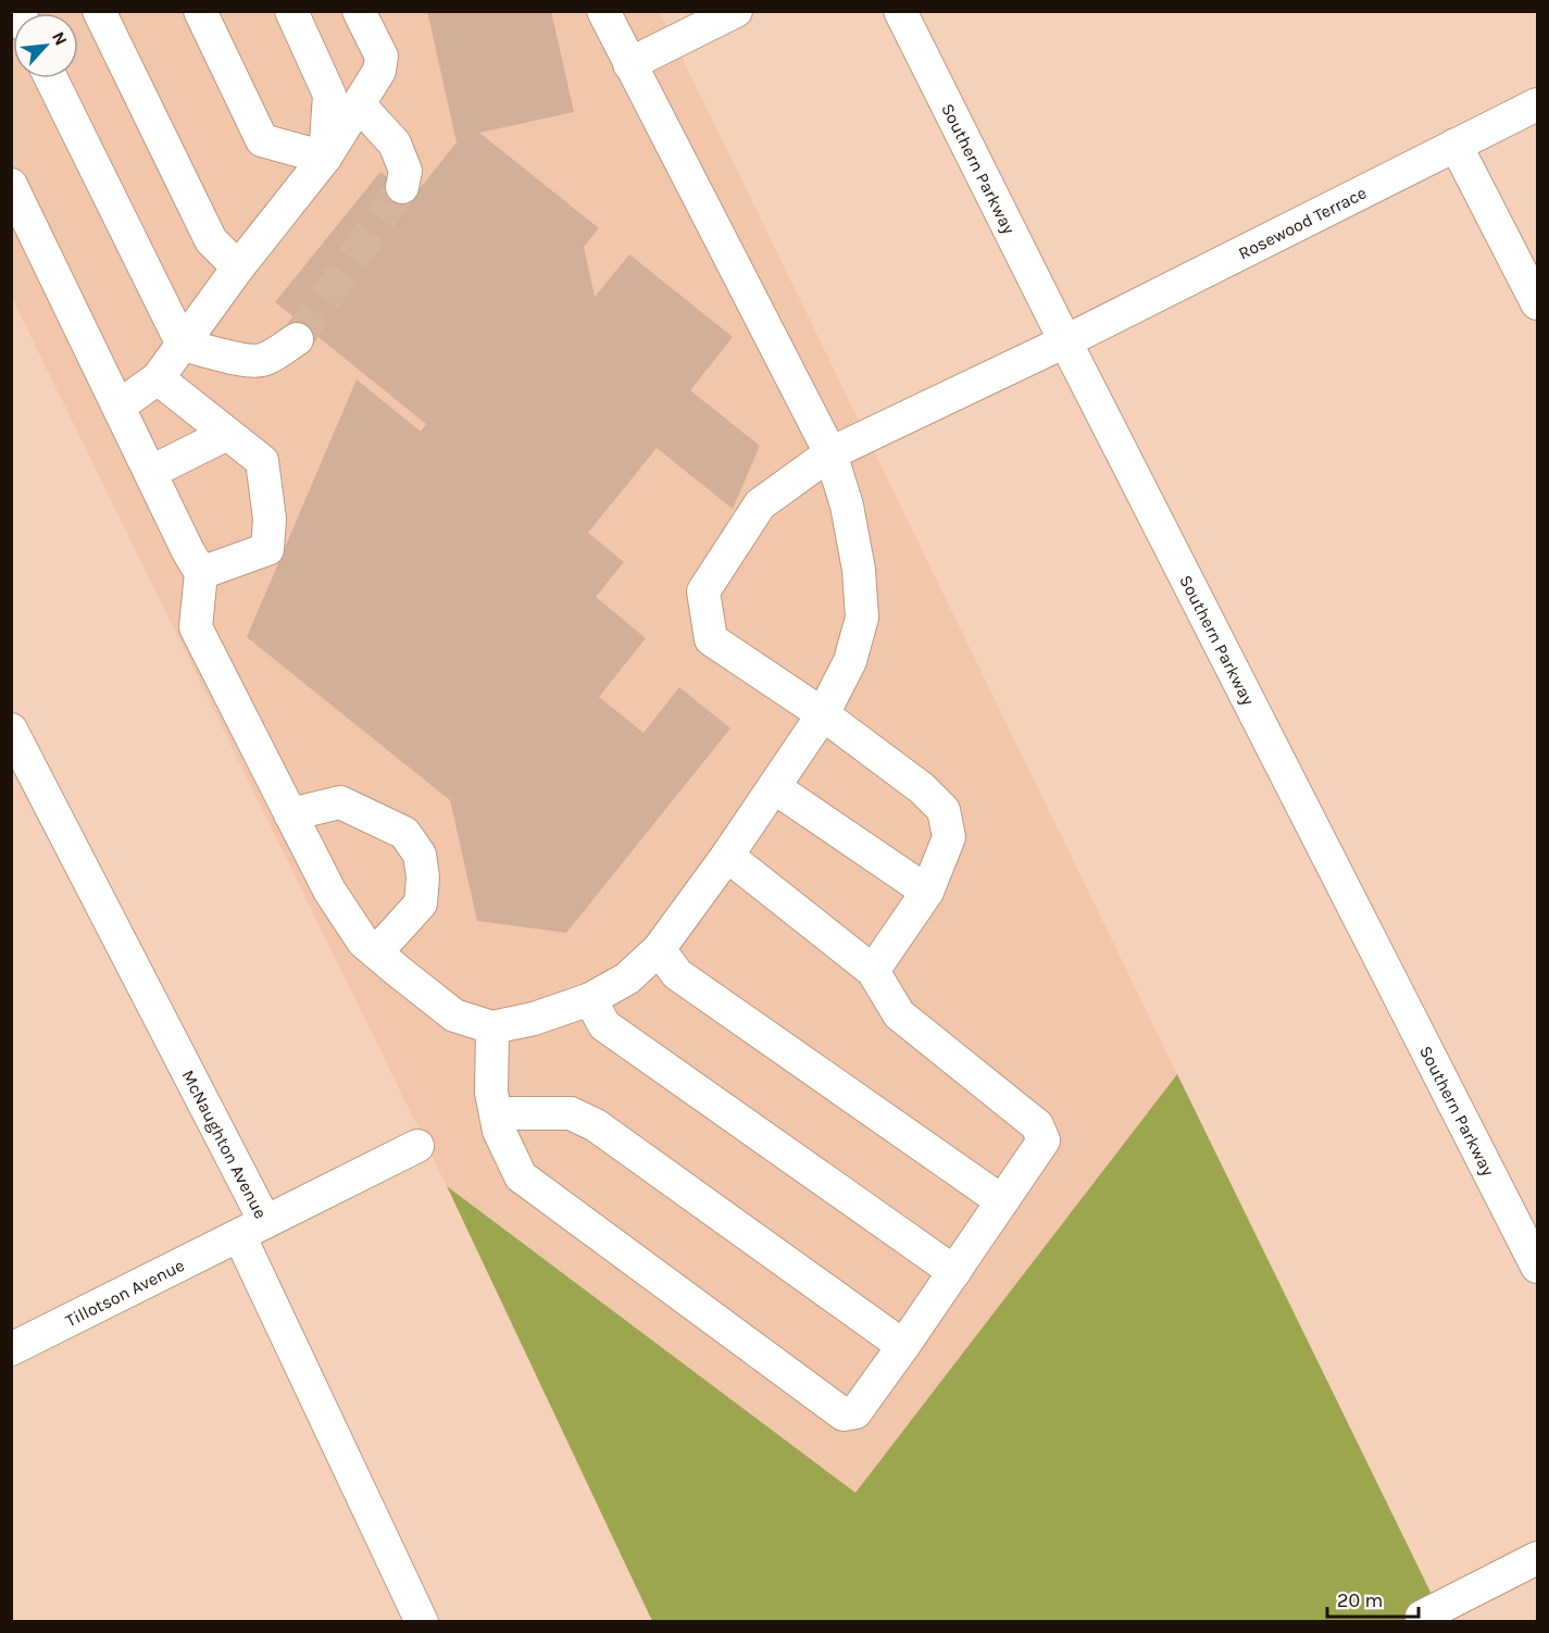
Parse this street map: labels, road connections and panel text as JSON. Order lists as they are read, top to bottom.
{
  "streets": {
    "street": [
      "Southern Parkway",
      "Rosewood Terrace",
      "McNaughton Avenue",
      "Tillotson Avenue"
    ]
  },
  "crossings": [
    ["Southern Parkway", "Rosewood Terrace"],
    ["McNaughton Avenue", "Tillotson Avenue"]
  ],
  "scale_bar": "20 m",
  "north": "top right"
}
